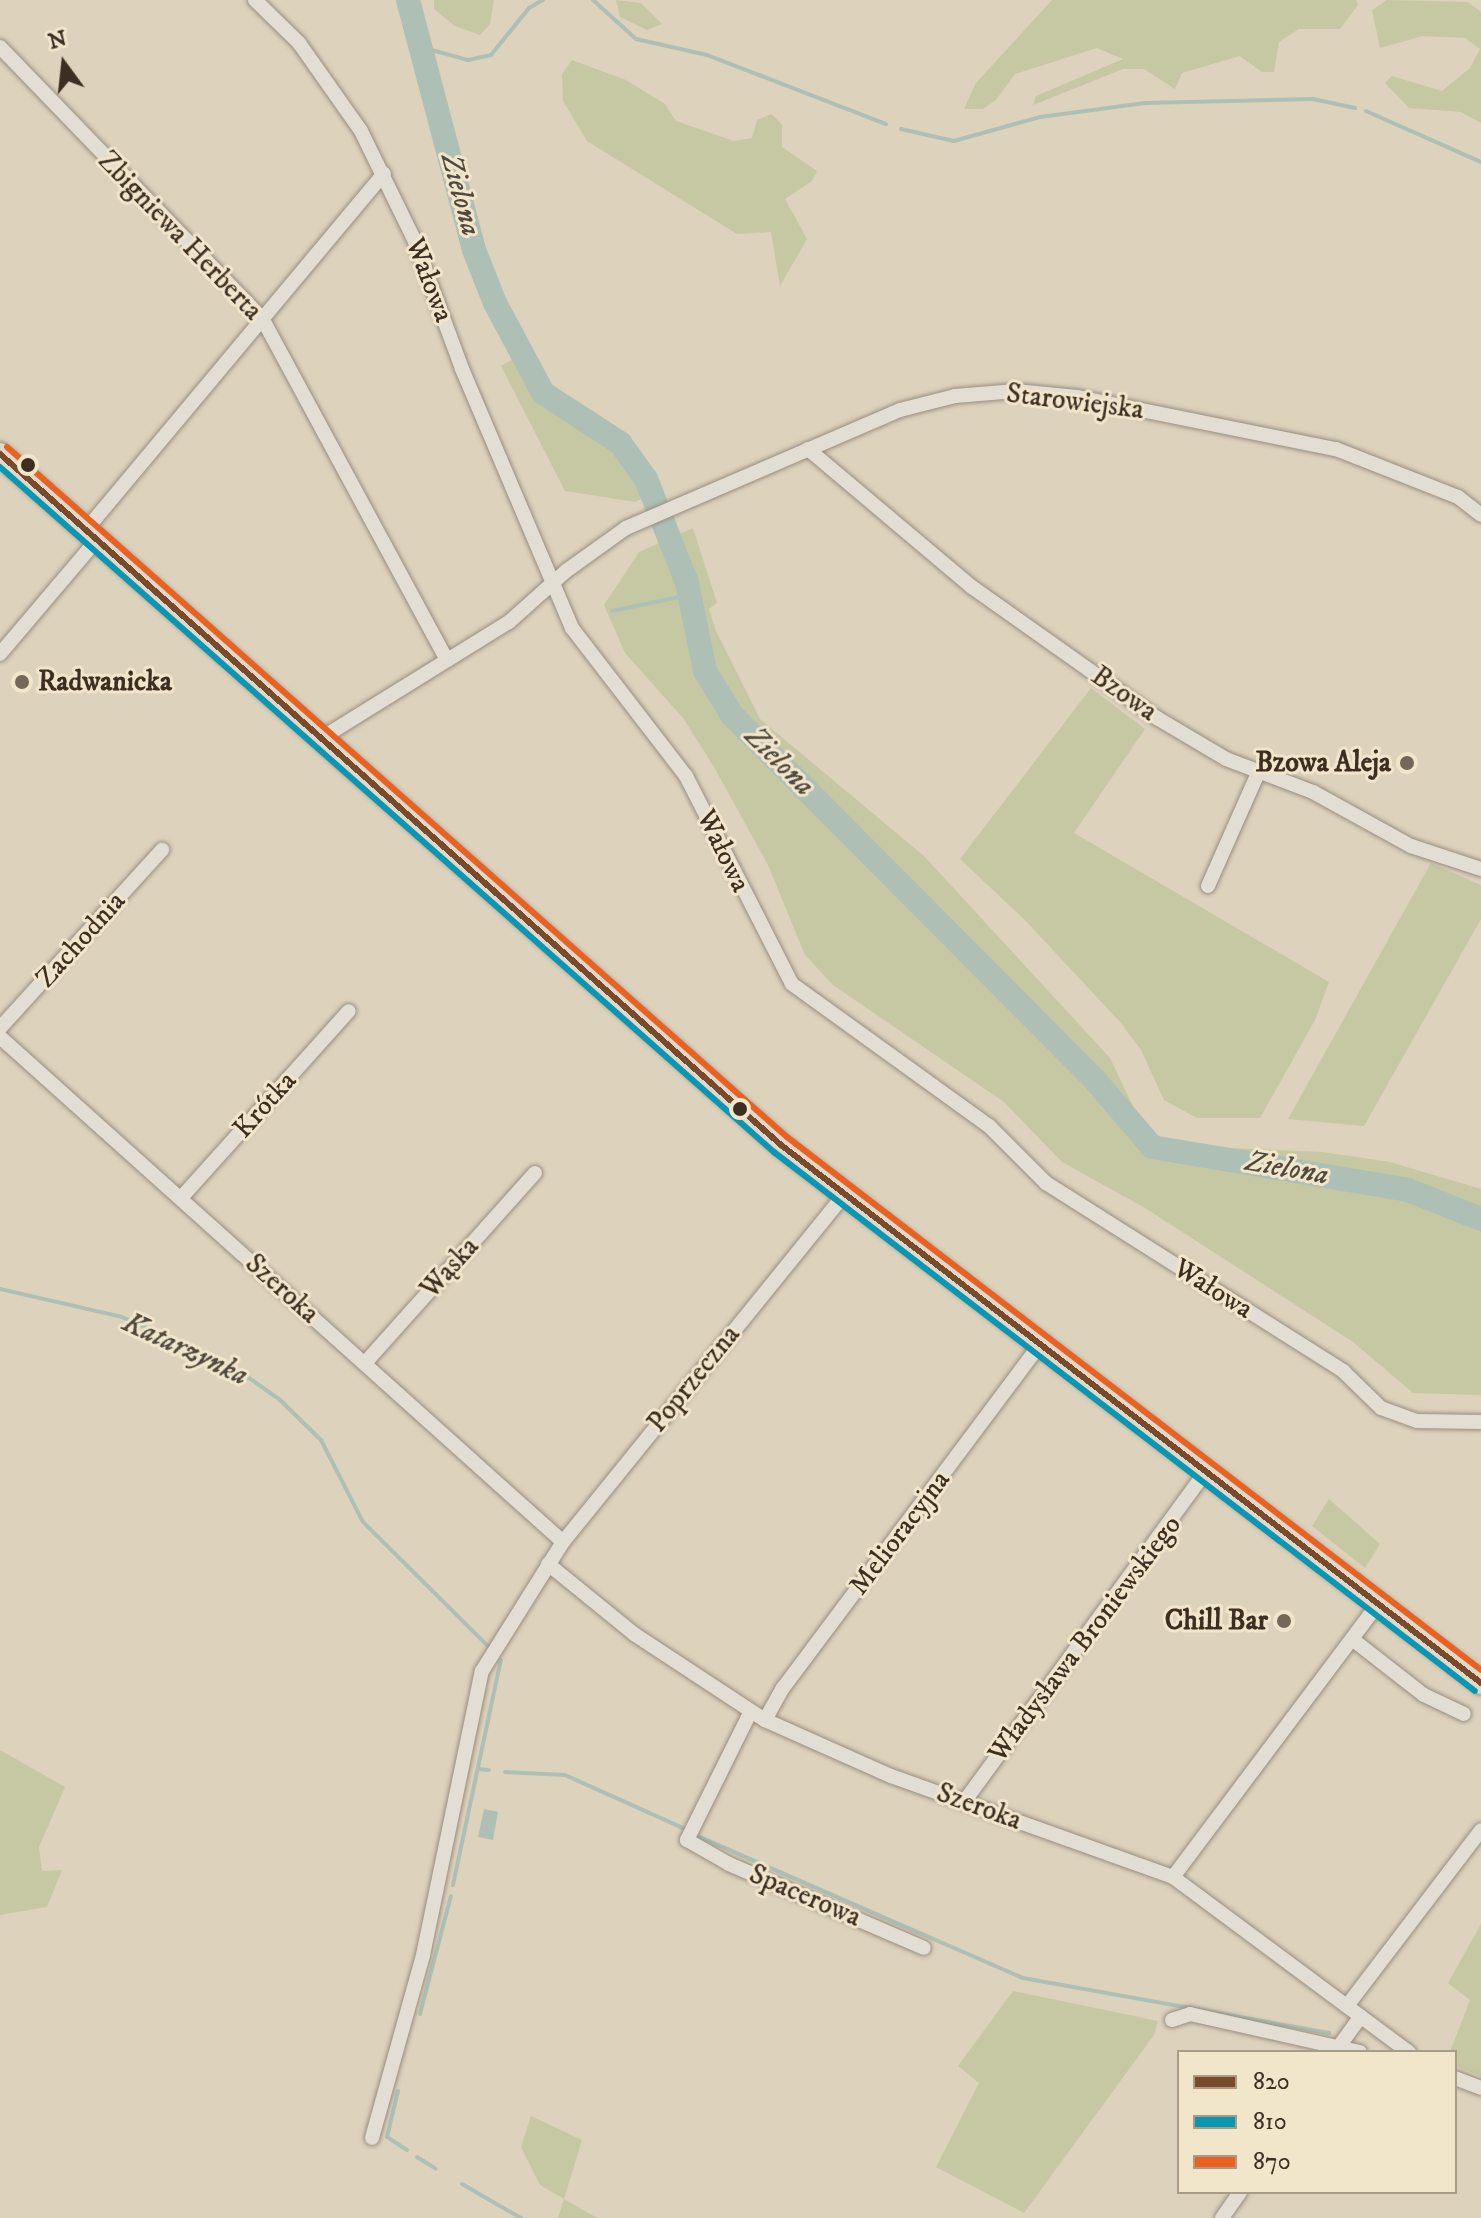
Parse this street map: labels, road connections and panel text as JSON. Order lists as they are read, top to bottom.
{
  "streets": {
    "street": [
      "Zbigniewa Herberta",
      "Wałowa",
      "Starowiejska",
      "Bzowa",
      "Zachodnia",
      "Krótka",
      "Wąska",
      "Szeroka",
      "Poprzeczna",
      "Melioracyjna",
      "Władysława Broniewskiego",
      "Spacerowa"
    ]
  },
  "crossings": [
    ["Zbigniewa Herberta", "Starowiejska"],
    ["Wałowa", "Starowiejska"],
    ["Starowiejska", "Bzowa"],
    ["Krótka", "Szeroka"],
    ["Wąska", "Szeroka"],
    ["Szeroka", "Poprzeczna"],
    ["Szeroka", "Melioracyjna"],
    ["Szeroka", "Władysława Broniewskiego"],
    ["Szeroka", "Spacerowa"]
  ],
  "water": ["Zielona", "Katarzynka"],
  "places": ["Radwanicka", "Bzowa Aleja", "Chill Bar"],
  "lines": ["transit line 870", "transit line 820", "transit line 810"],
  "legend": ["820", "810", "870"],
  "north": "top"
}
